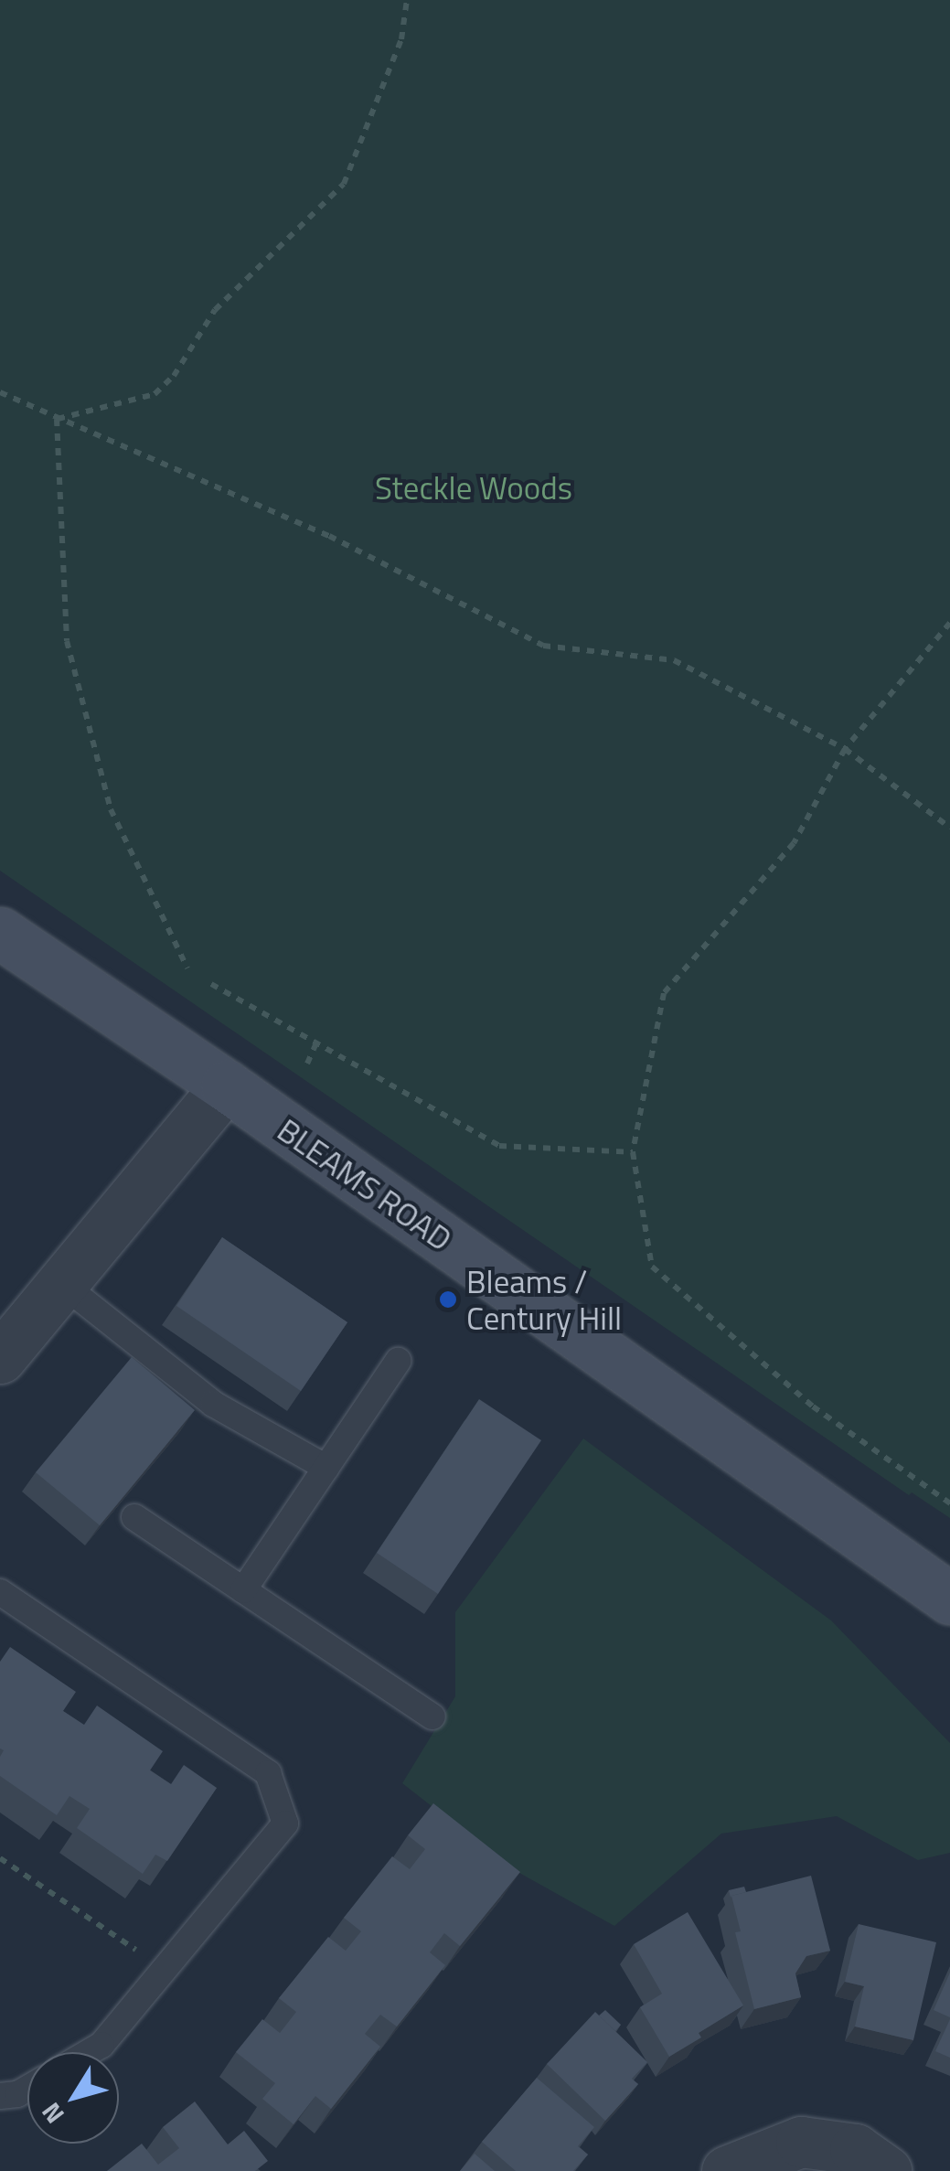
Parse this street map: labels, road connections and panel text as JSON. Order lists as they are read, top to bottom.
{
  "streets": {
    "main road": ["BLEAMS ROAD"]
  },
  "parks": ["Steckle Woods"],
  "places": ["Bleams / Century Hill"],
  "north": "bottom left"
}
